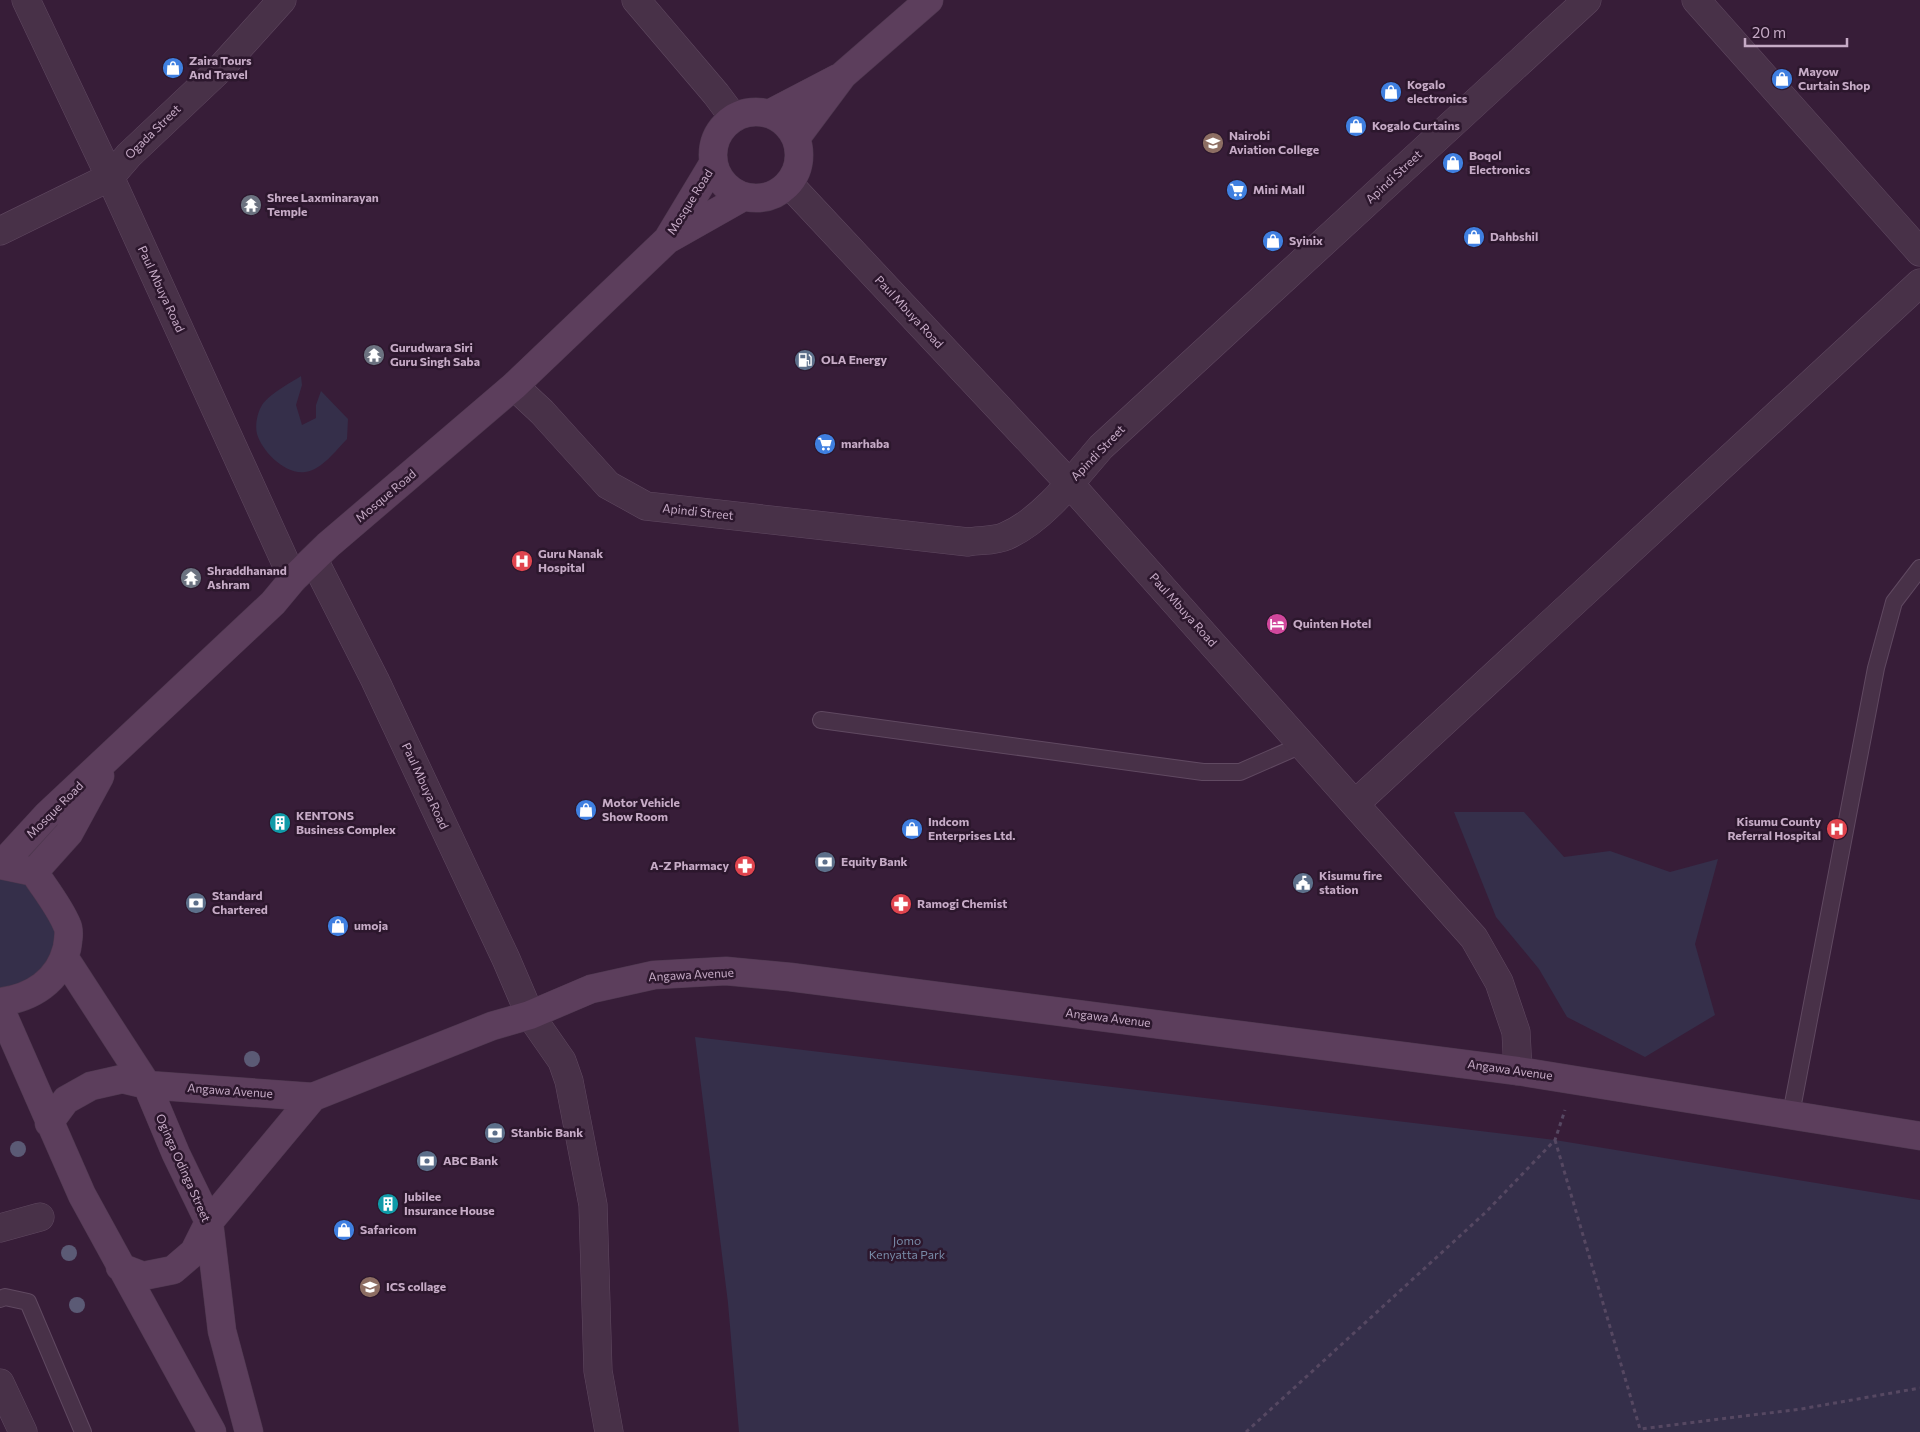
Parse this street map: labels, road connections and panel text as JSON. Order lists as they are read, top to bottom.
{
  "streets": {
    "main road": ["Mosque Road", "Angawa Avenue", "Oginga Odinga Street"],
    "street": ["Ogada Street", "Apindi Street", "Paul Mbuya Road"]
  },
  "crossings": [
    ["Ogada Street", "Paul Mbuya Road"],
    ["Apindi Street", "Mosque Road"],
    ["Apindi Street", "Paul Mbuya Road"],
    ["Mosque Road", "Paul Mbuya Road"],
    ["Paul Mbuya Road", "Angawa Avenue"],
    ["Angawa Avenue", "Oginga Odinga Street"]
  ],
  "parks": ["Jomo Kenyatta Park"],
  "places": {
    "shop": [
      "Zaira Tours And Travel",
      "Mayow Curtain Shop",
      "Kogalo electronics",
      "Kogalo Curtains",
      "Boqol Electronics",
      "Dahbshil",
      "Syinix",
      "Motor Vehicle Show Room",
      "Indcom Enterprises Ltd.",
      "umoja",
      "Safaricom"
    ],
    "school or university": ["Nairobi Aviation College", "ICS collage"],
    "supermarket": ["Mini Mall", "marhaba"],
    "temple": ["Shree Laxminarayan Temple", "Gurudwara Siri Guru Singh Saba", "Shraddhanand Ashram"],
    "fuel station": ["OLA Energy"],
    "hospital": ["Guru Nanak Hospital", "Kisumu County Referral Hospital"],
    "hotel": ["Quinten Hotel"],
    "building": ["KENTONS Business Complex", "Jubilee Insurance House"],
    "bank": [
      "Equity Bank",
      "Standard Chartered",
      "Stanbic Bank",
      "ABC Bank"
    ],
    "pharmacy": ["A-Z Pharmacy", "Ramogi Chemist"],
    "public building": ["Kisumu fire station"]
  },
  "scale_bar": "20 m"
}
